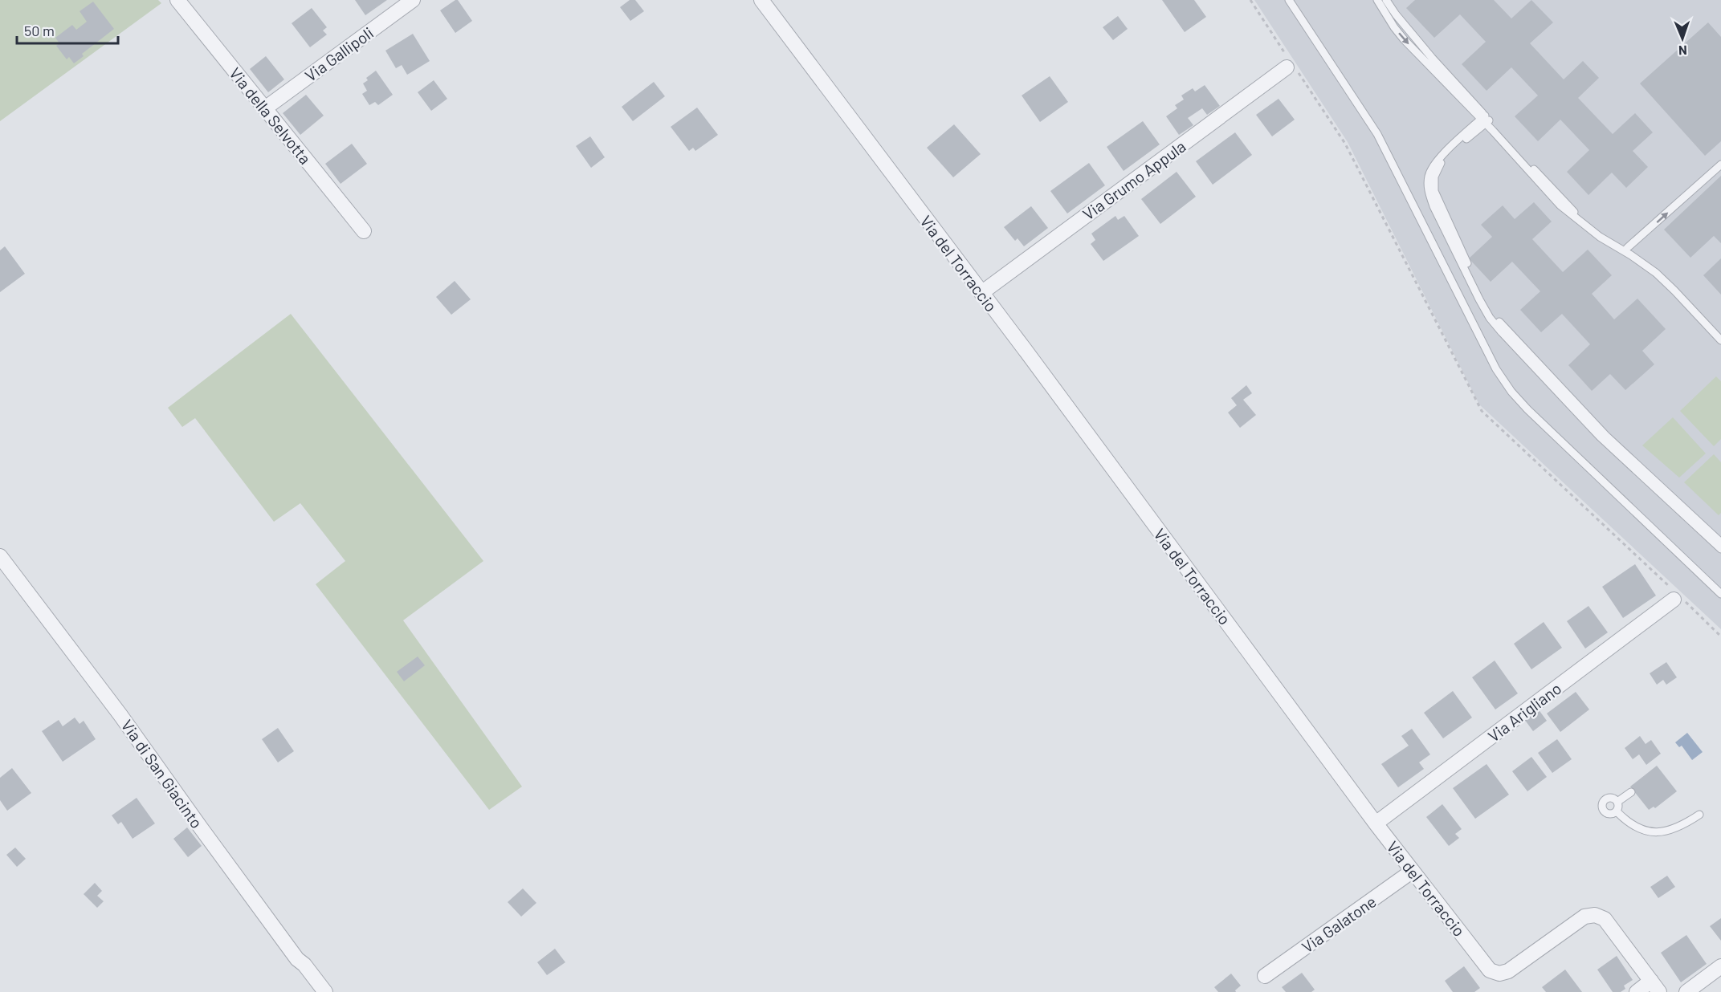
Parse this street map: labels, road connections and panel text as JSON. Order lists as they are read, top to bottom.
{
  "streets": {
    "street": [
      "Via Gallipoli",
      "Via della Selvotta",
      "Via Grumo Appula",
      "Via del Torraccio",
      "Via Arigliano",
      "Via di San Giacinto",
      "Via Galatone"
    ]
  },
  "crossings": [
    ["Via Gallipoli", "Via della Selvotta"],
    ["Via Grumo Appula", "Via del Torraccio"],
    ["Via del Torraccio", "Via Arigliano"],
    ["Via del Torraccio", "Via Galatone"]
  ],
  "scale_bar": "50 m",
  "north": "bottom"
}
